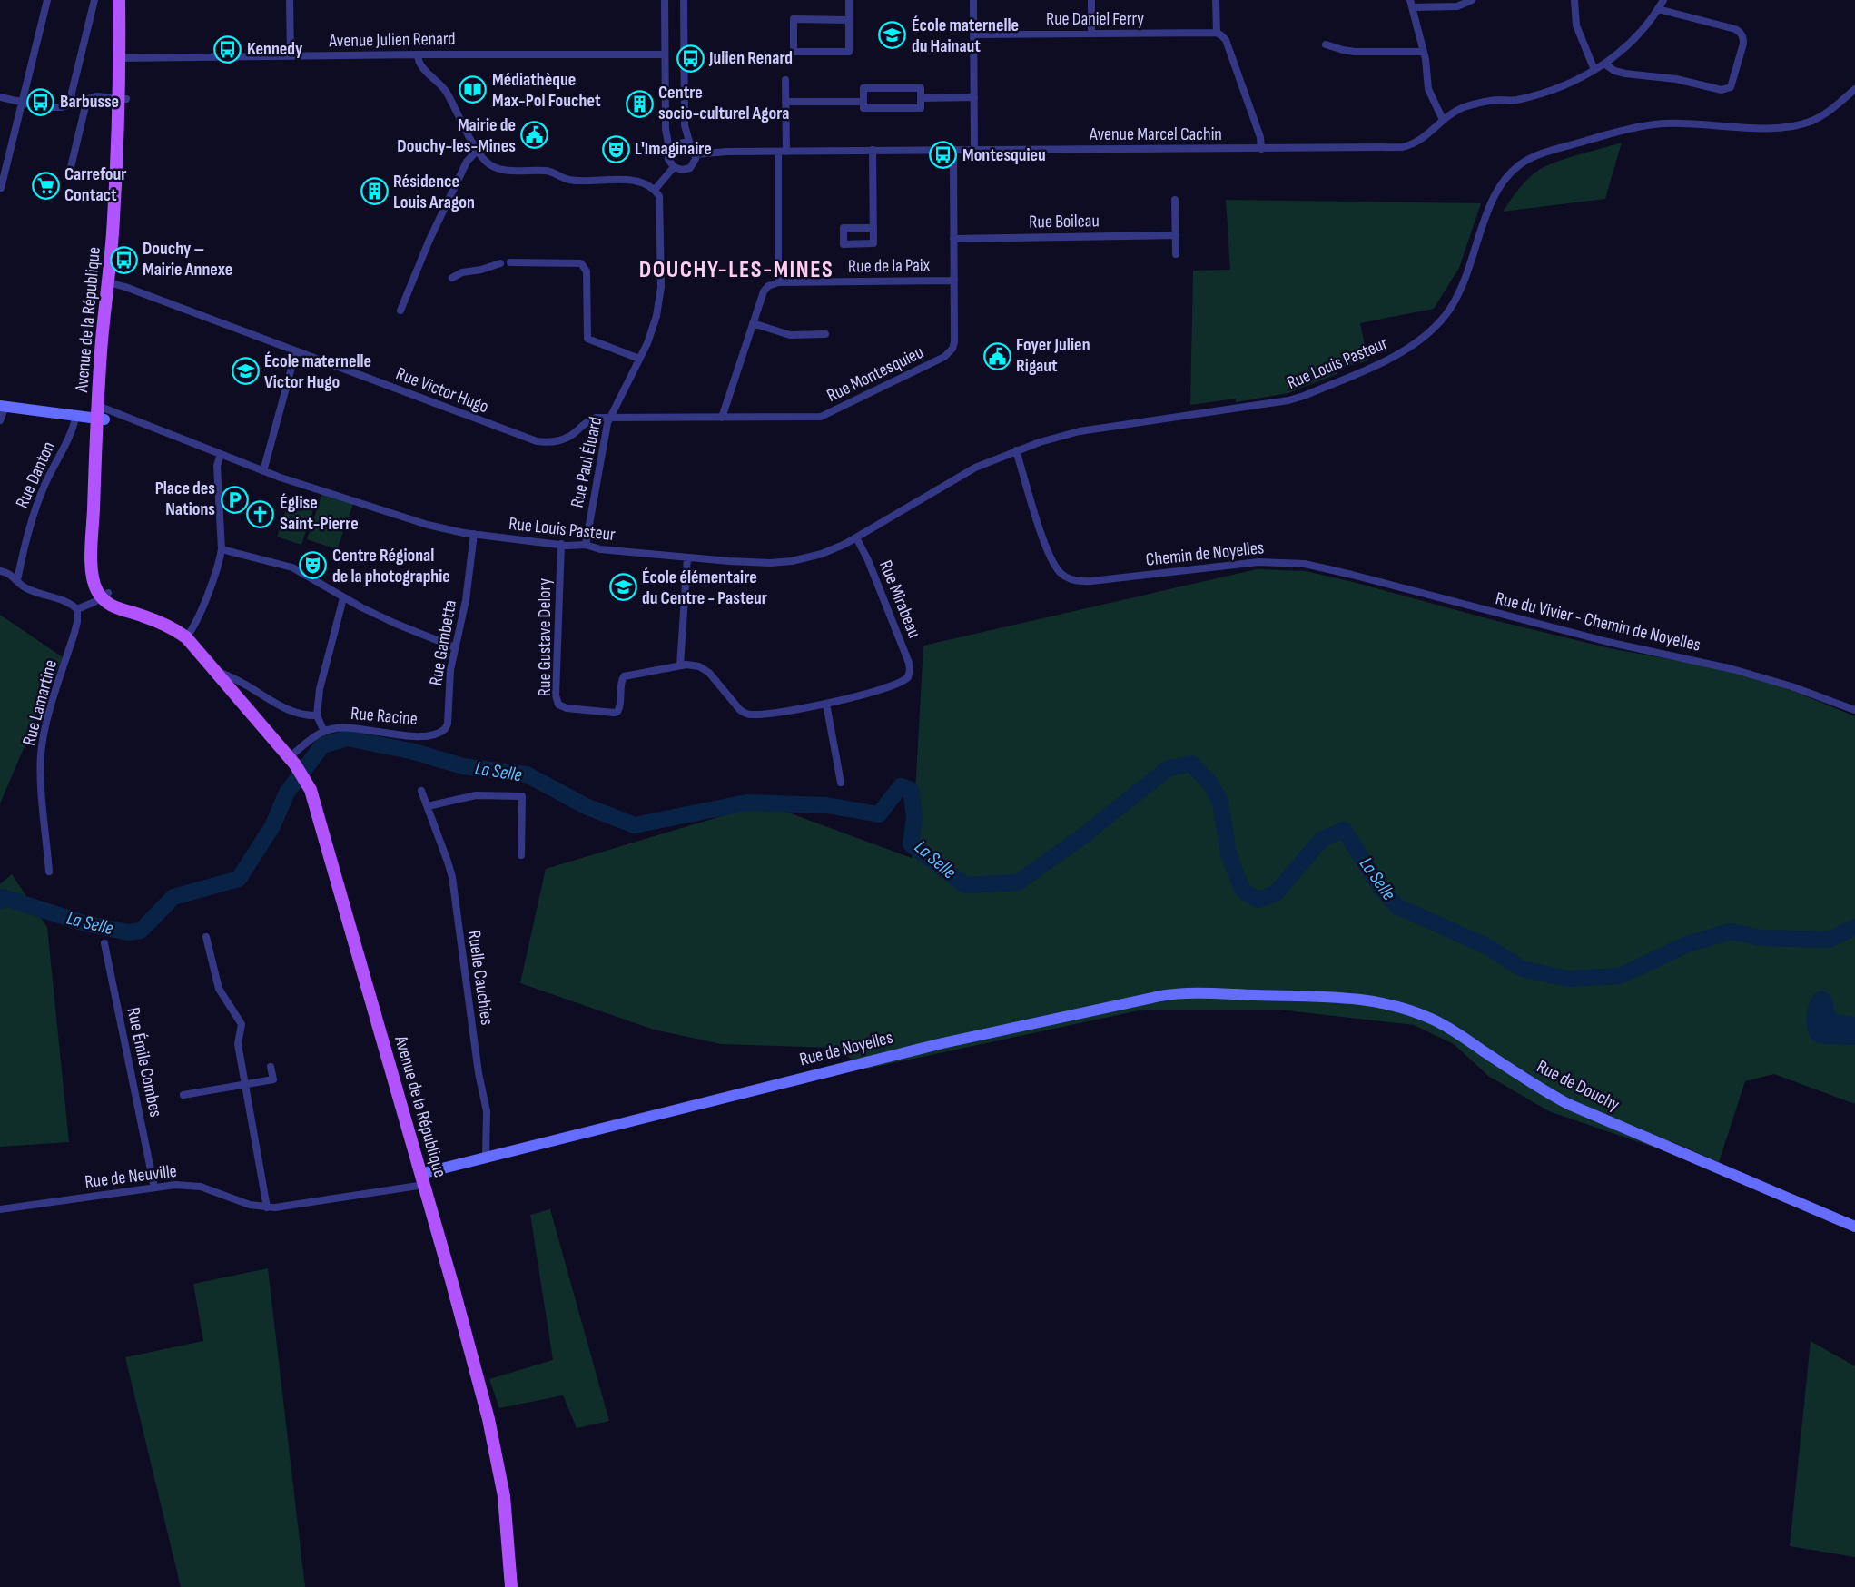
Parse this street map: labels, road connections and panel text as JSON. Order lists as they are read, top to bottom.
{
  "streets": {
    "main road": ["Avenue de la République"],
    "street": [
      "Rue Daniel Ferry",
      "Avenue Julien Renard",
      "Avenue Marcel Cachin",
      "Rue Boileau",
      "Rue de la Paix",
      "Rue Louis Pasteur",
      "Rue Montesquieu",
      "Rue Victor Hugo",
      "Rue Paul Éluard",
      "Rue Danton",
      "Chemin de Noyelles",
      "Rue Mirabeau",
      "Rue du Vivier - Chemin de Noyelles",
      "Rue Gustave Delory",
      "Rue Gambetta",
      "Rue Lamartine",
      "Rue Racine",
      "Ruelle Cauchies",
      "Rue de Noyelles",
      "Rue Émile Combes",
      "Rue de Douchy",
      "Rue de Neuville"
    ]
  },
  "crossings": [
    ["Avenue Julien Renard", "Avenue de la République"],
    ["Avenue Marcel Cachin", "Rue Montesquieu"],
    ["Rue Boileau", "Rue Montesquieu"],
    ["Rue de la Paix", "Rue Montesquieu"],
    ["Avenue de la République", "Rue Louis Pasteur"],
    ["Avenue de la République", "Rue Victor Hugo"],
    ["Avenue de la République", "Rue Racine"],
    ["Avenue de la République", "Rue de Noyelles"],
    ["Avenue de la République", "Rue de Neuville"],
    ["Rue Louis Pasteur", "Rue Paul Éluard"],
    ["Rue Louis Pasteur", "Chemin de Noyelles"],
    ["Rue Louis Pasteur", "Rue Mirabeau"],
    ["Rue Louis Pasteur", "Rue Gustave Delory"],
    ["Rue Louis Pasteur", "Rue Gambetta"],
    ["Rue Montesquieu", "Rue Victor Hugo"],
    ["Rue Montesquieu", "Rue Paul Éluard"],
    ["Rue Victor Hugo", "Rue Paul Éluard"],
    ["Chemin de Noyelles", "Rue du Vivier - Chemin de Noyelles"],
    ["Rue Gambetta", "Rue Racine"],
    ["Ruelle Cauchies", "Rue de Noyelles"],
    ["Rue de Noyelles", "Rue de Douchy"],
    ["Rue de Noyelles", "Rue de Neuville"],
    ["Rue Émile Combes", "Rue de Neuville"]
  ],
  "districts": ["DOUCHY-LES-MINES"],
  "water": ["La Selle"],
  "places": {
    "school or university": ["École maternelle du Hainaut", "École maternelle Victor Hugo", "École élémentaire du Centre - Pasteur"],
    "bus stop": [
      "Kennedy",
      "Julien Renard",
      "Barbusse",
      "Montesquieu",
      "Douchy – Mairie Annexe"
    ],
    "library": ["Médiathèque Max-Pol Fouchet"],
    "building": ["Centre socio-culturel Agora", "Résidence Louis Aragon"],
    "public building": ["Mairie de Douchy-les-Mines", "Foyer Julien Rigaut"],
    "theatre": ["L'Imaginaire", "Centre Régional de la photographie"],
    "supermarket": ["Carrefour Contact"],
    "parking": ["Place des Nations"],
    "church": ["Église Saint-Pierre"]
  }
}
